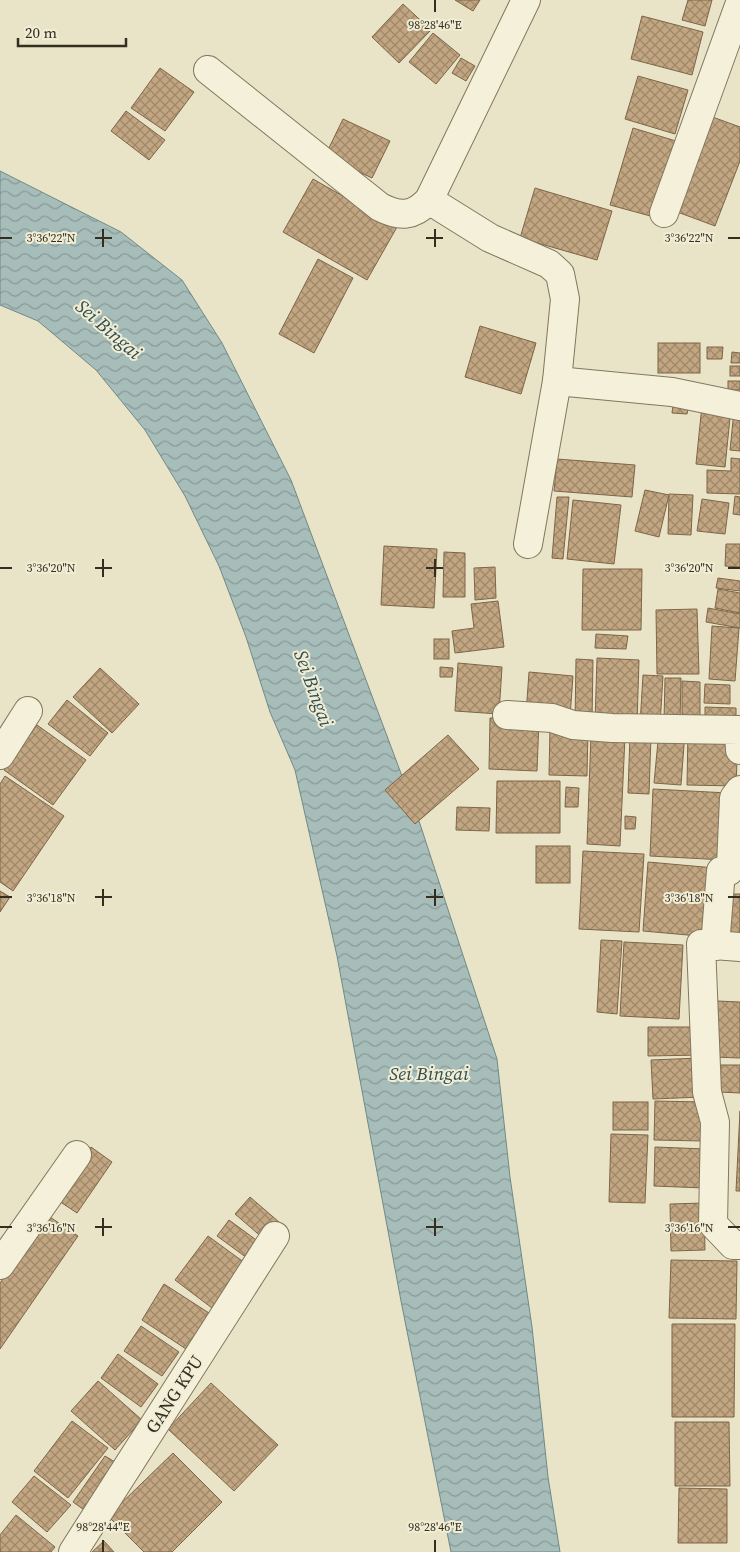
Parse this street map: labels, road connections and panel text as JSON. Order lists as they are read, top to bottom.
{
  "streets": {
    "street": ["GANG KPU"]
  },
  "water": ["Sei Bingai"],
  "scale_bar": "20 m",
  "coordinates": [
    "98°28'46\"E",
    "3°36'22\"N",
    "3°36'20\"N",
    "3°36'18\"N",
    "3°36'16\"N",
    "98°28'44\"E"
  ]
}
